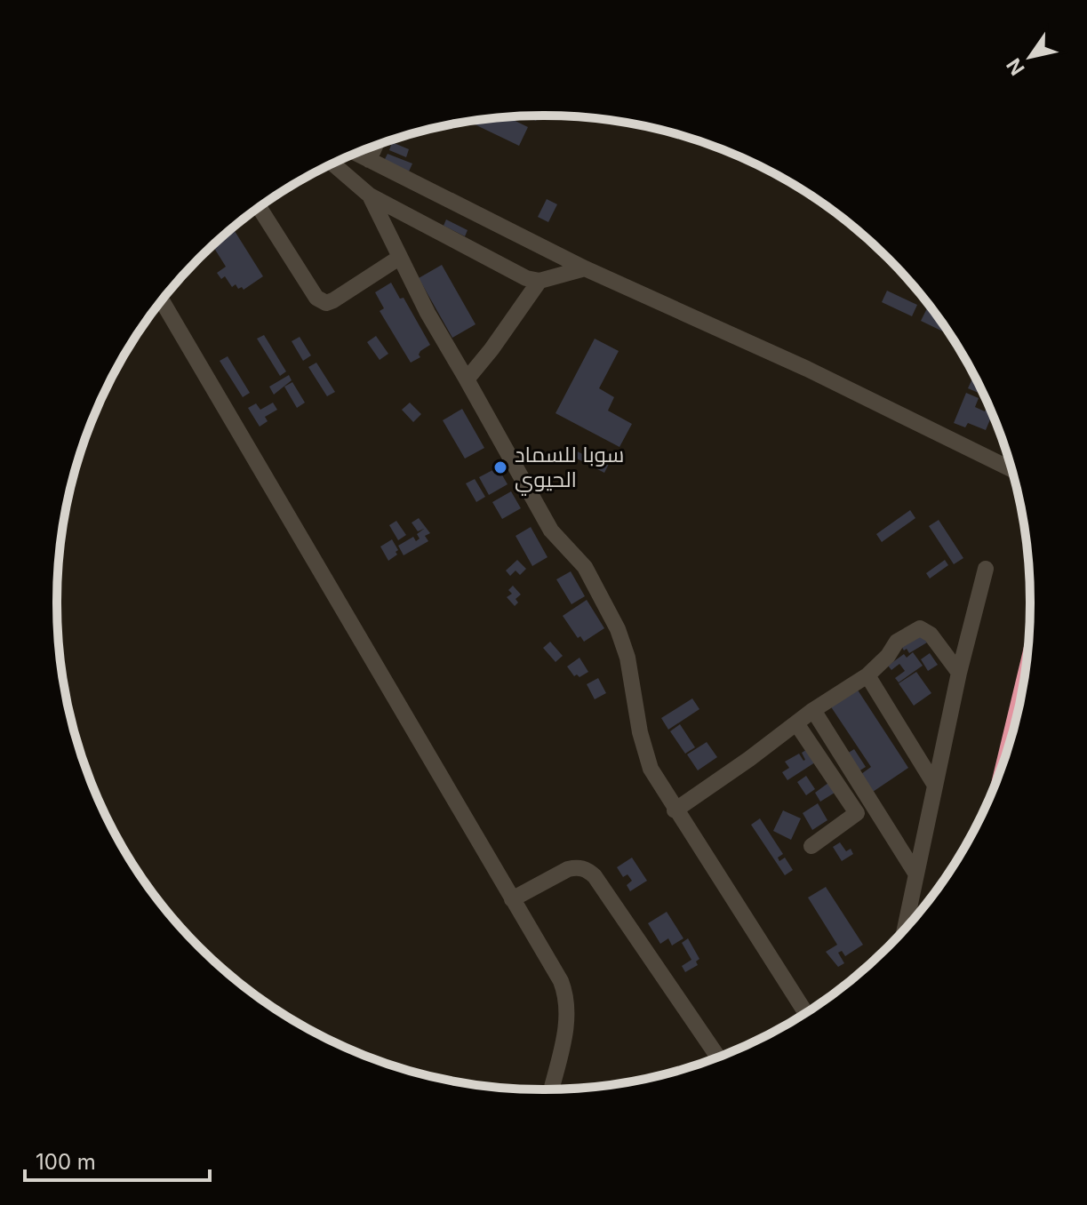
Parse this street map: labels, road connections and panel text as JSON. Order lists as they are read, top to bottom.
{
  "places": ["سوبا للسماد الحيوي"],
  "scale_bar": "100 m",
  "north": "bottom left"
}
